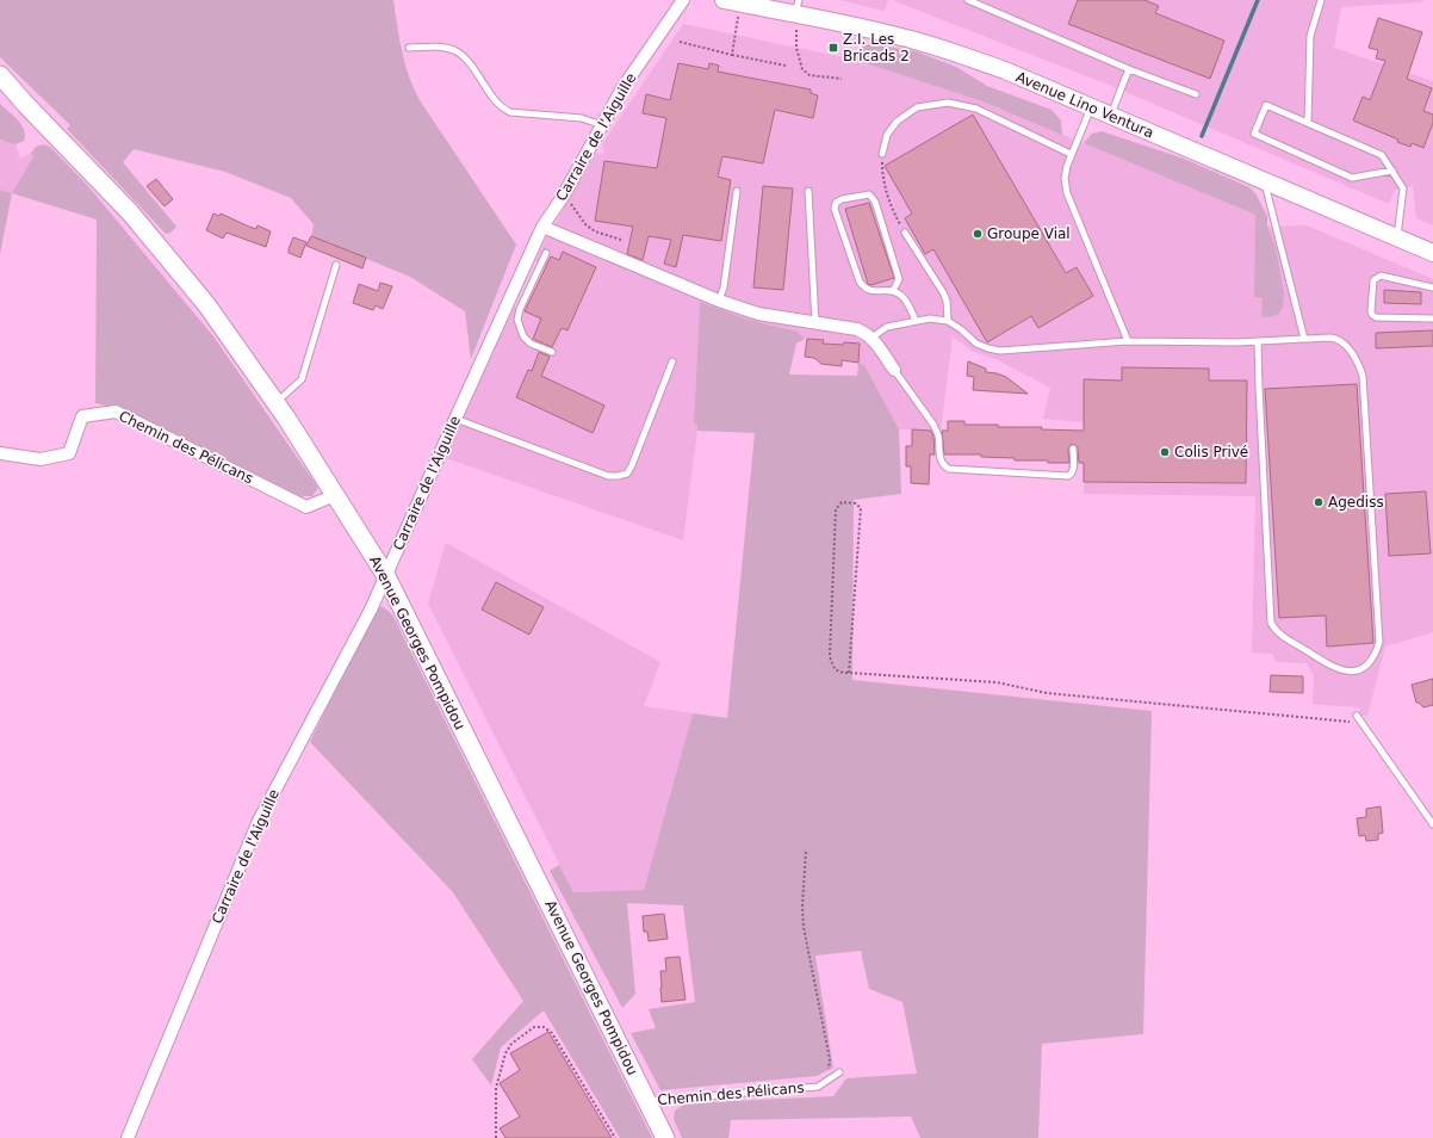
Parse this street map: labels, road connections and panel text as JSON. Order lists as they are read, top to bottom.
{
  "streets": {
    "main road": ["Avenue Lino Ventura", "Avenue Georges Pompidou"],
    "street": ["Carraire de l'Aiguille", "Chemin des Pélicans"]
  },
  "crossings": [
    ["Carraire de l'Aiguille", "Avenue Georges Pompidou"],
    ["Chemin des Pélicans", "Avenue Georges Pompidou"]
  ],
  "places": {
    "transit": ["Z.I. Les Bricads 2"],
    "other": ["Groupe Vial", "Colis Privé", "Agediss"]
  }
}
